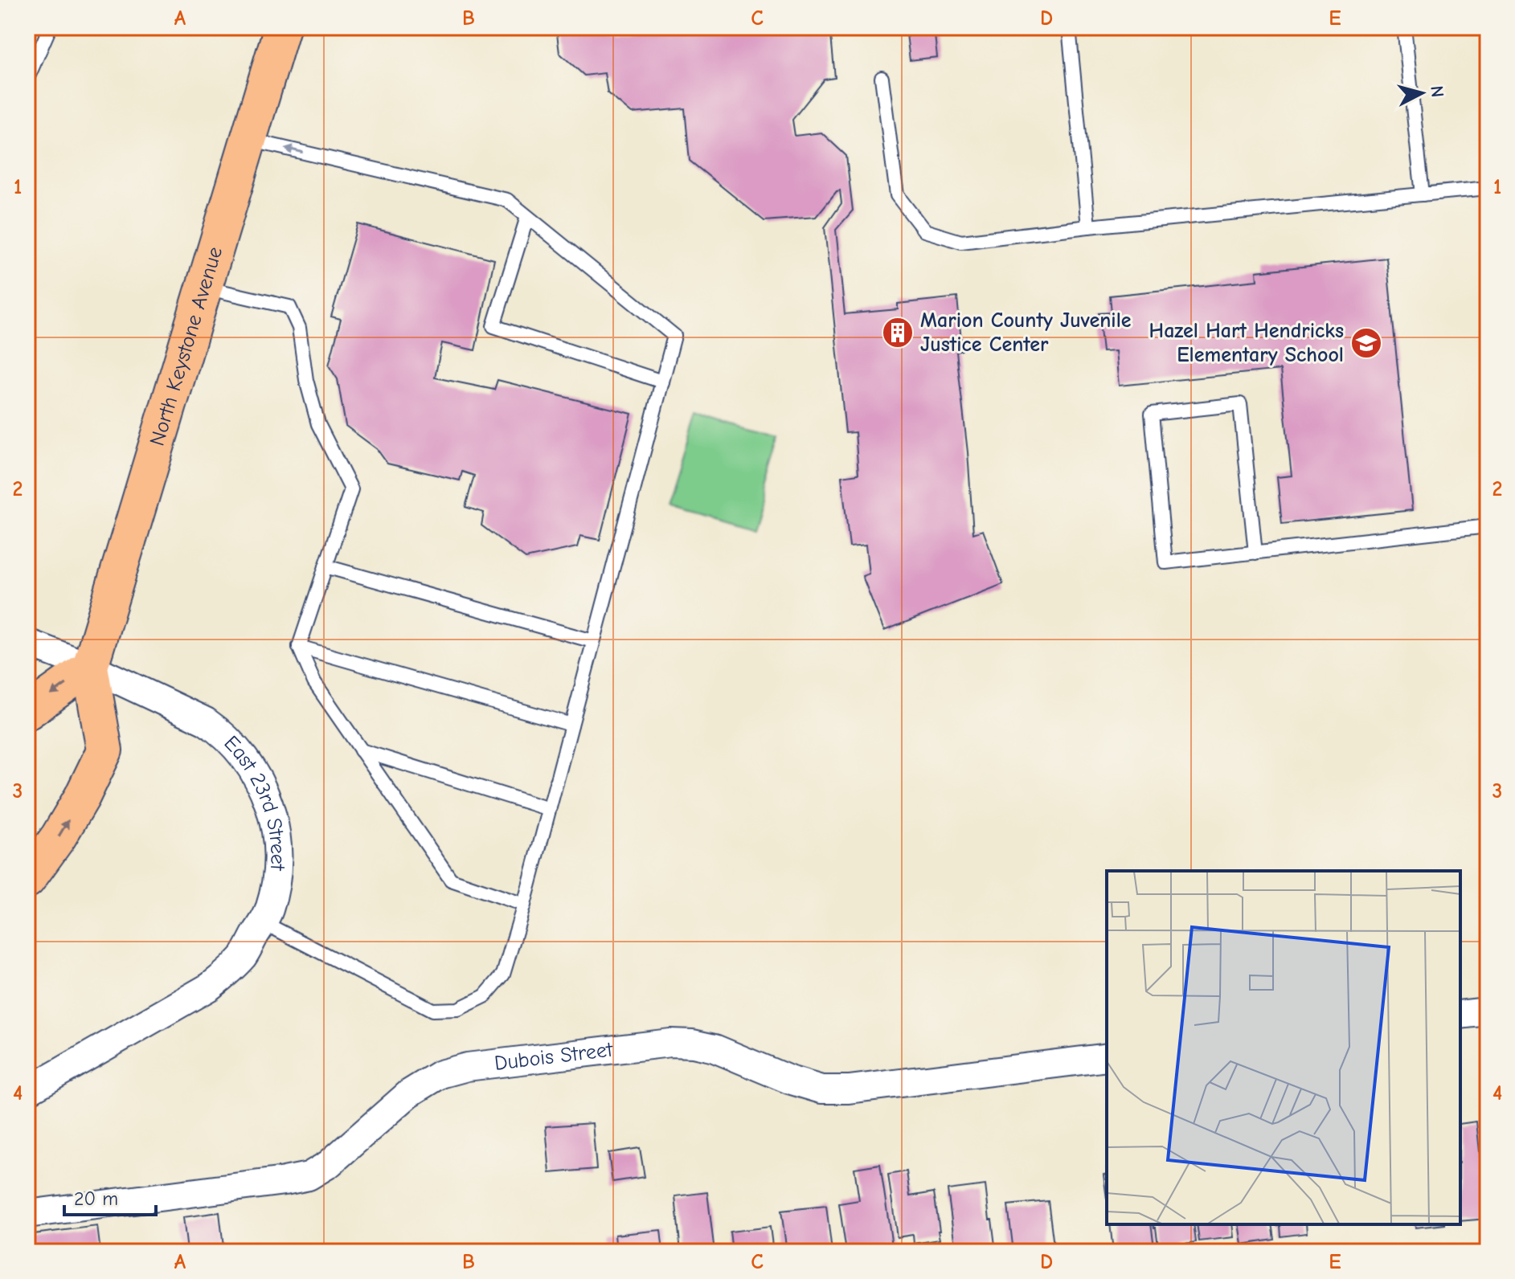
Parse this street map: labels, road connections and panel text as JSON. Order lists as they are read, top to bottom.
{
  "streets": {
    "main road": ["North Keystone Avenue"],
    "street": ["East 23rd Street", "Dubois Street"]
  },
  "crossings": [
    ["North Keystone Avenue", "East 23rd Street"]
  ],
  "places": {
    "building": ["Marion County Juvenile Justice Center"],
    "school or university": ["Hazel Hart Hendricks Elementary School"]
  },
  "scale_bar": "20 m",
  "north": "right",
  "grid": {
    "columns": [
      "A",
      "B",
      "C",
      "D",
      "E"
    ],
    "rows": [
      "1",
      "2",
      "3",
      "4"
    ]
  }
}
